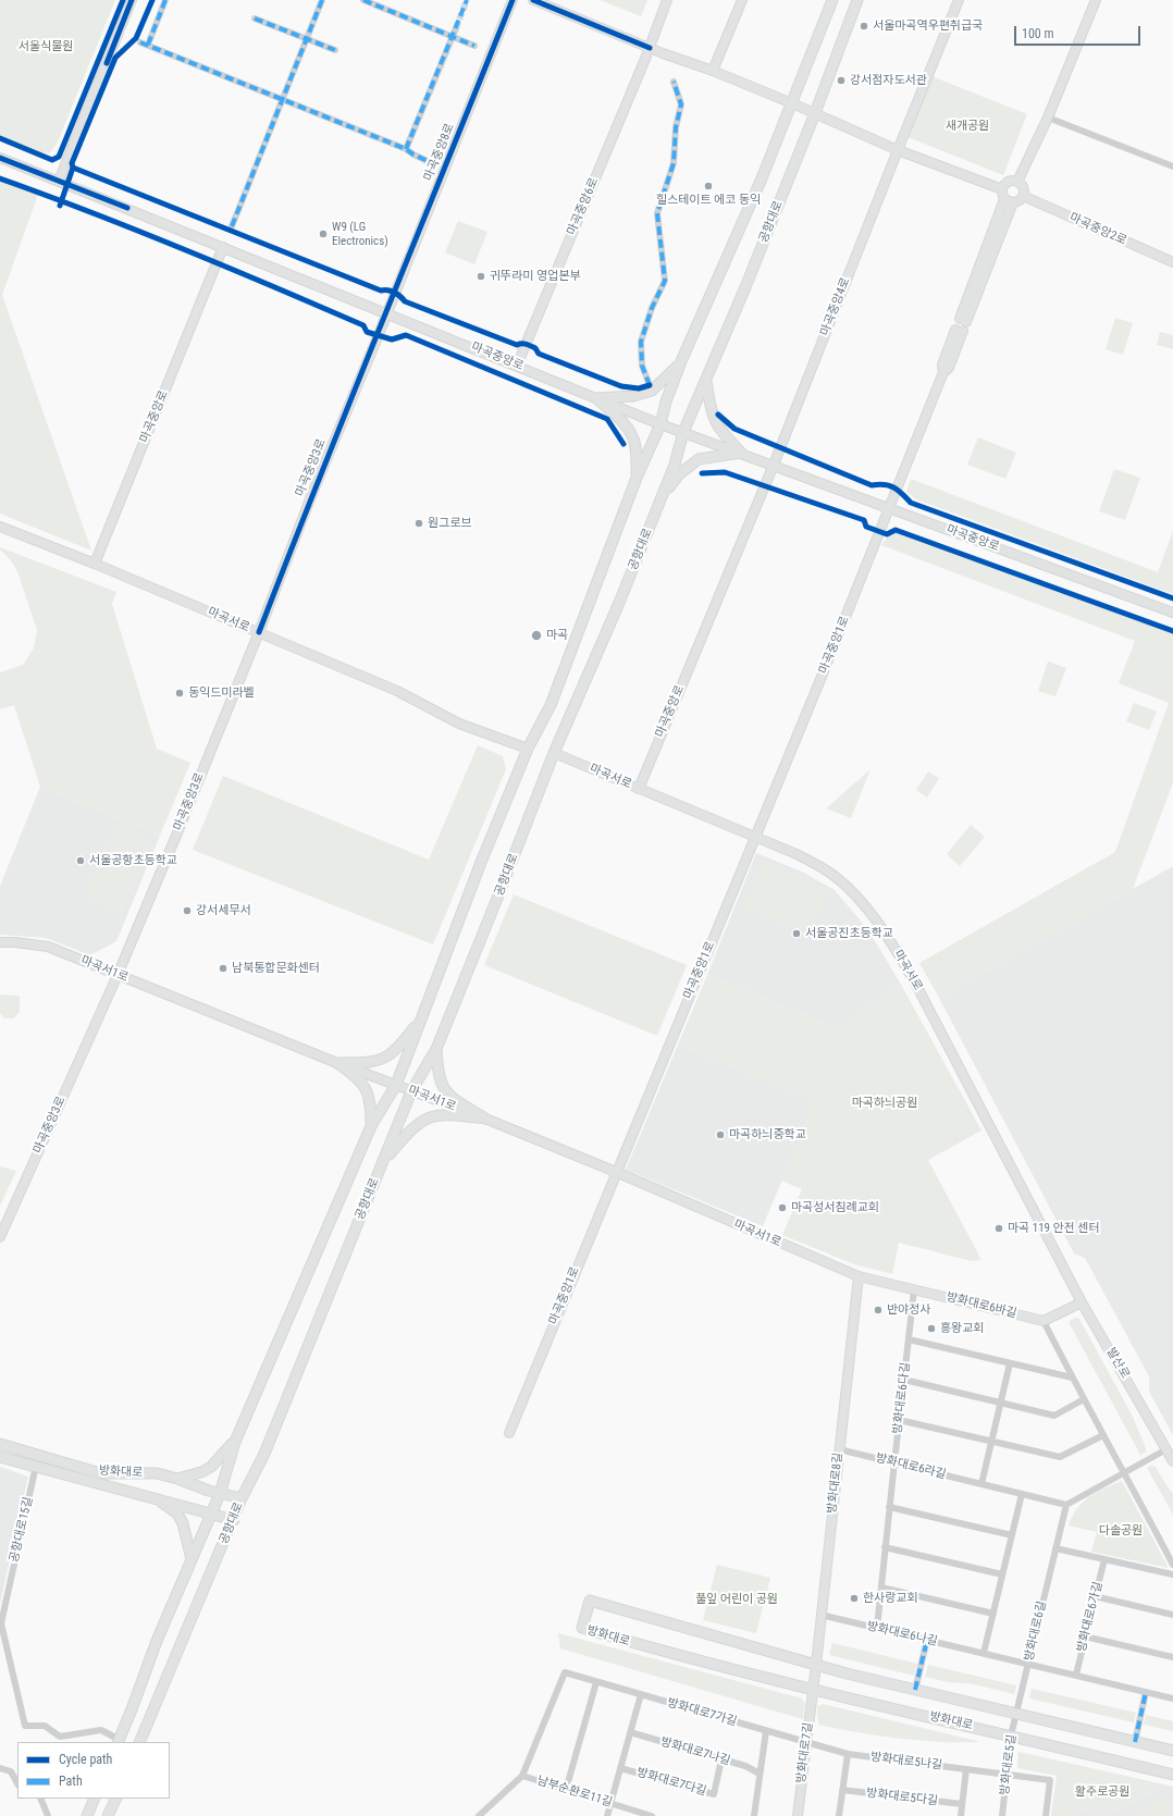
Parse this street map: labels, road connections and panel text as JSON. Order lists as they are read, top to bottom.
{
  "streets": {
    "main road": ["공항대로", "방화대로"],
    "street": [
      "마곡중앙8로",
      "마곡중앙6로",
      "마곡중앙2로",
      "마곡중앙4로",
      "마곡중앙로",
      "마곡중앙3로",
      "마곡서로",
      "마곡중앙1로",
      "마곡서1로",
      "방화대로6바길",
      "발산로",
      "방화대로6다길",
      "방화대로6라길",
      "방화대로8길",
      "공항대로15길",
      "방화대로6가길",
      "방화대로6길",
      "방화대로6나길",
      "방화대로7가길",
      "방화대로7나길",
      "방화대로7길",
      "방화대로5나길",
      "방화대로5길",
      "방화대로7다길",
      "남부순환로11길",
      "방화대로5다길"
    ]
  },
  "crossings": [
    ["마곡중앙8로", "마곡중앙로"],
    ["마곡중앙8로", "마곡중앙3로"],
    ["마곡중앙6로", "마곡중앙로"],
    ["공항대로", "마곡중앙로"],
    ["공항대로", "마곡서로"],
    ["공항대로", "마곡서1로"],
    ["공항대로", "방화대로"],
    ["공항대로", "공항대로15길"],
    ["마곡중앙4로", "마곡중앙로"],
    ["마곡중앙로", "마곡중앙3로"],
    ["마곡중앙로", "마곡서로"],
    ["마곡중앙로", "마곡중앙1로"],
    ["마곡중앙3로", "마곡서로"],
    ["마곡중앙3로", "마곡서1로"],
    ["마곡서로", "마곡중앙1로"],
    ["마곡서로", "발산로"],
    ["마곡중앙1로", "마곡서1로"],
    ["마곡서1로", "방화대로6바길"],
    ["마곡서1로", "방화대로8길"],
    ["방화대로6바길", "방화대로6다길"],
    ["방화대로6바길", "방화대로8길"],
    ["방화대로6다길", "방화대로6라길"],
    ["방화대로6다길", "방화대로6나길"],
    ["방화대로6라길", "방화대로8길"],
    ["방화대로6라길", "방화대로6길"],
    ["방화대로", "방화대로8길"],
    ["방화대로", "공항대로15길"],
    ["방화대로", "방화대로6길"],
    ["방화대로", "방화대로7길"],
    ["방화대로", "방화대로5길"],
    ["방화대로8길", "방화대로6나길"],
    ["방화대로8길", "방화대로7길"],
    ["방화대로6길", "방화대로6나길"],
    ["방화대로6길", "방화대로5길"],
    ["방화대로7가길", "방화대로7길"],
    ["방화대로7가길", "방화대로5나길"],
    ["방화대로7가길", "방화대로7다길"],
    ["방화대로7가길", "남부순환로11길"],
    ["방화대로7나길", "방화대로7다길"],
    ["방화대로7길", "방화대로5나길"],
    ["방화대로5나길", "방화대로5길"],
    ["방화대로7다길", "남부순환로11길"]
  ],
  "parks": [
    "서울식물원",
    "새개공원",
    "마곡하늬공원",
    "다솔공원",
    "풀잎 어린이 공원",
    "활주로공원"
  ],
  "places": [
    "서울마곡역우편취급국",
    "강서점자도서관",
    "힐스테이트 에코 동익",
    "W9 (LG Electronics)",
    "귀뚜라미 영업본부",
    "원그로브",
    "마곡",
    "동익드미라벨",
    "서울공항초등학교",
    "강서세무서",
    "서울공진초등학교",
    "남북통합문화센터",
    "마곡하늬중학교",
    "마곡성서침례교회",
    "마곡 119 안전 센터",
    "반야정사",
    "흥왕교회",
    "한사랑교회"
  ],
  "legend": ["Cycle path", "Path"],
  "scale_bar": "100 m"
}
